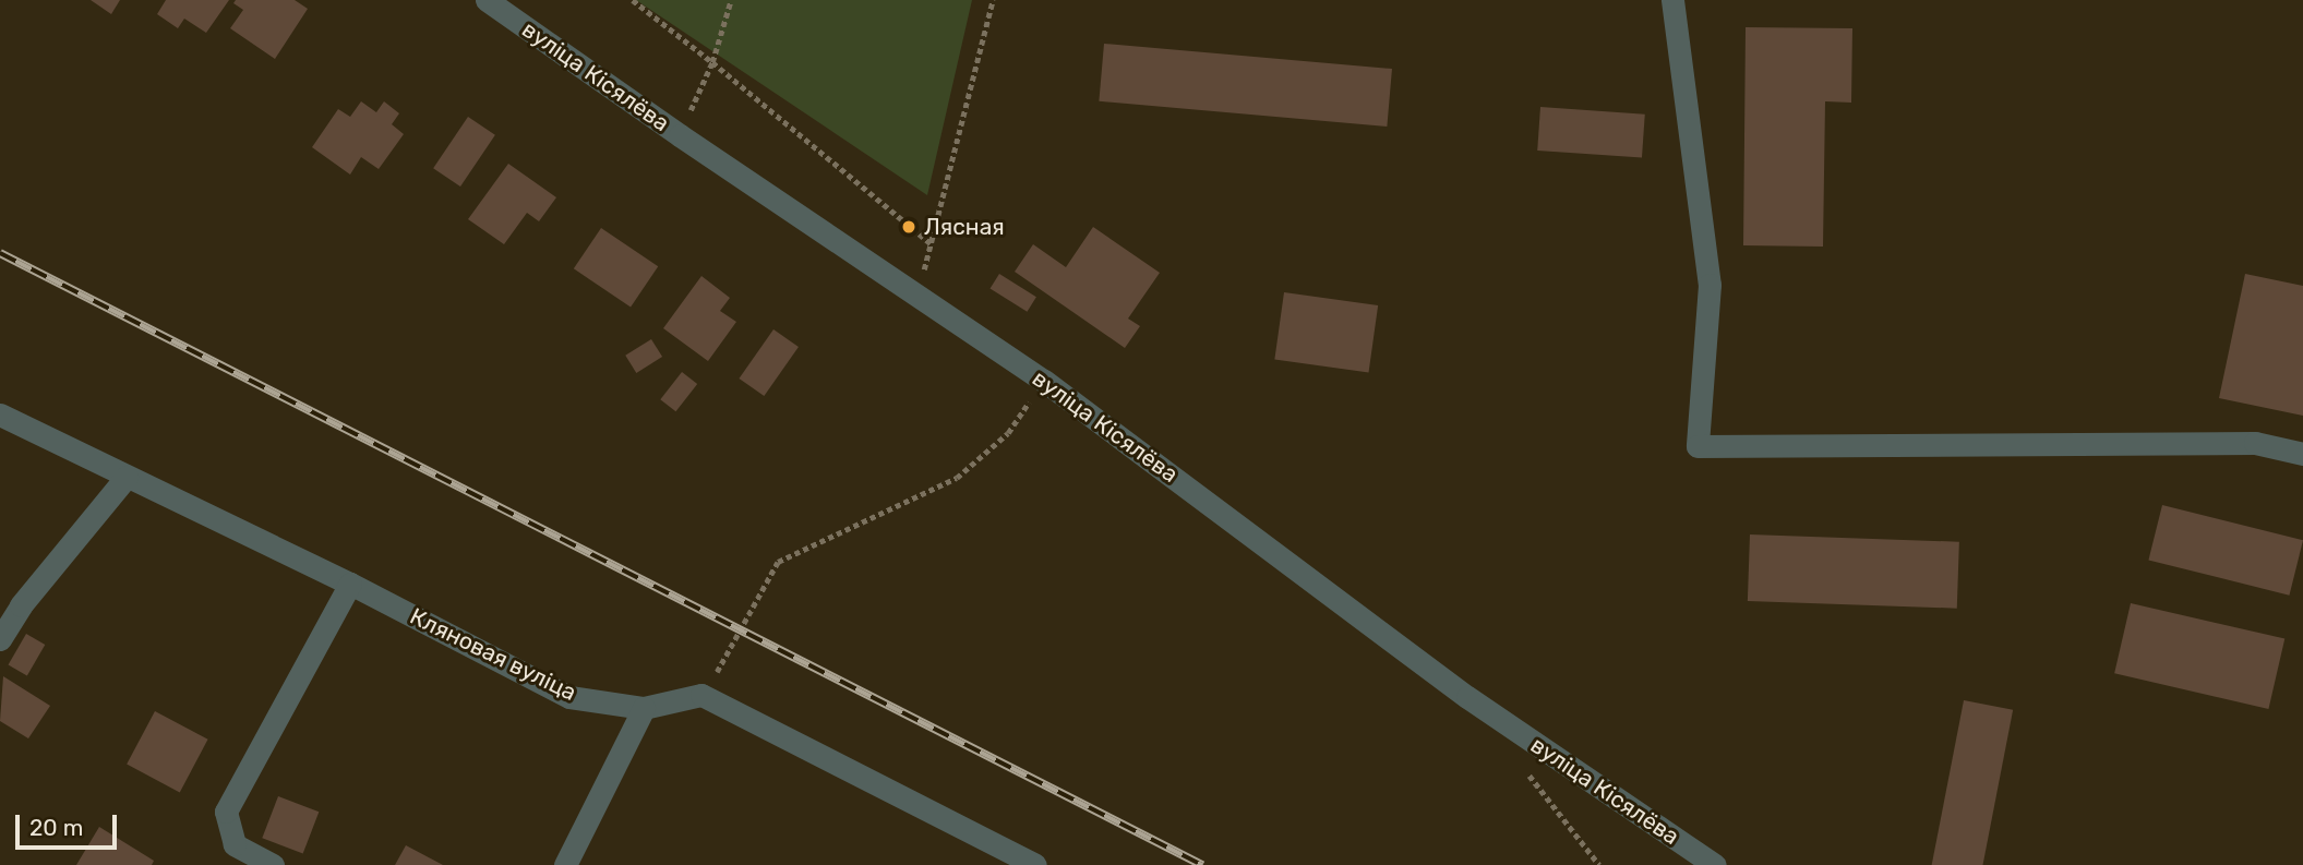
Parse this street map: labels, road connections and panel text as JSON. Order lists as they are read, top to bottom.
{
  "streets": {
    "street": ["вуліца Кісялёва", "Кляновая вуліца"]
  },
  "places": ["Лясная"],
  "scale_bar": "20 m"
}
